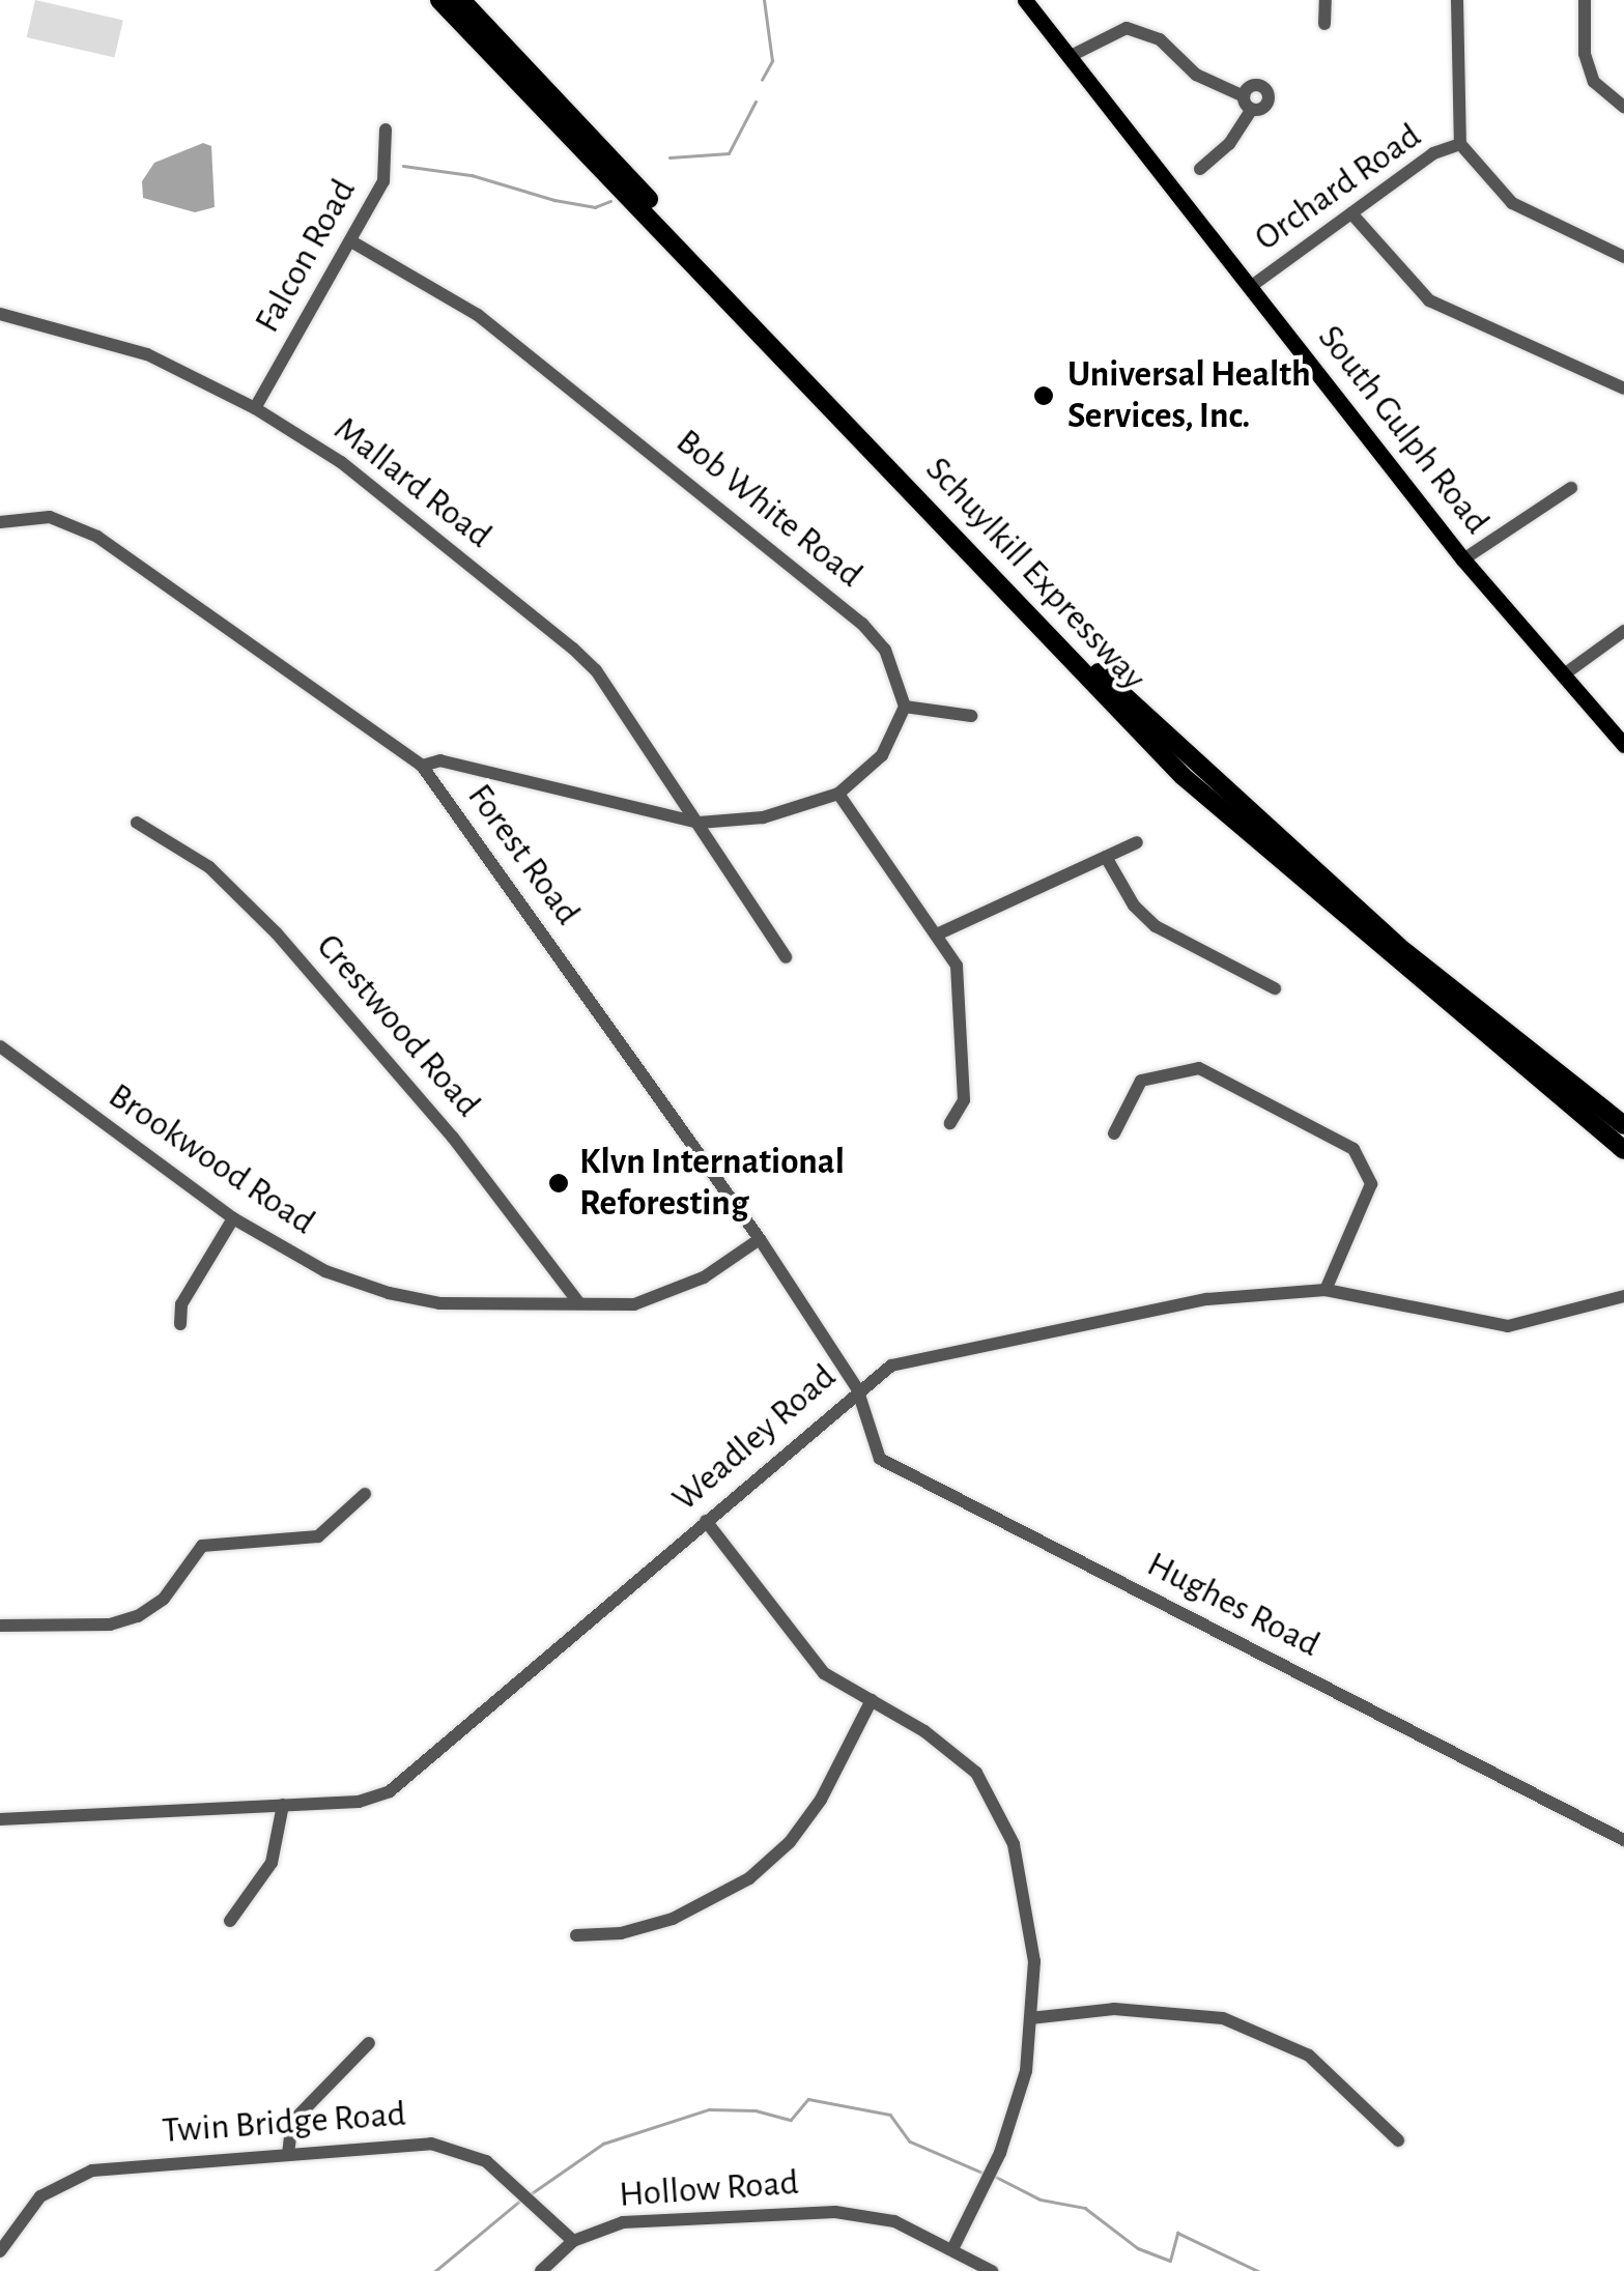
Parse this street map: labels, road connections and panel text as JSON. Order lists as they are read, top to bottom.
{
  "streets": {
    "highway": ["Schuylkill Expressway"],
    "main road": ["South Gulph Road"],
    "street": [
      "Orchard Road",
      "Falcon Road",
      "Mallard Road",
      "Bob White Road",
      "Forest Road",
      "Crestwood Road",
      "Brookwood Road",
      "Weadley Road",
      "Hughes Road",
      "Twin Bridge Road",
      "Hollow Road"
    ]
  },
  "crossings": [
    ["Orchard Road", "South Gulph Road"],
    ["Falcon Road", "Mallard Road"],
    ["Falcon Road", "Bob White Road"],
    ["Forest Road", "Brookwood Road"],
    ["Forest Road", "Weadley Road"],
    ["Forest Road", "Hughes Road"],
    ["Crestwood Road", "Brookwood Road"],
    ["Weadley Road", "Hughes Road"],
    ["Twin Bridge Road", "Hollow Road"]
  ],
  "places": ["Universal Health Services, Inc.", "Klvn International Reforesting"]
}
